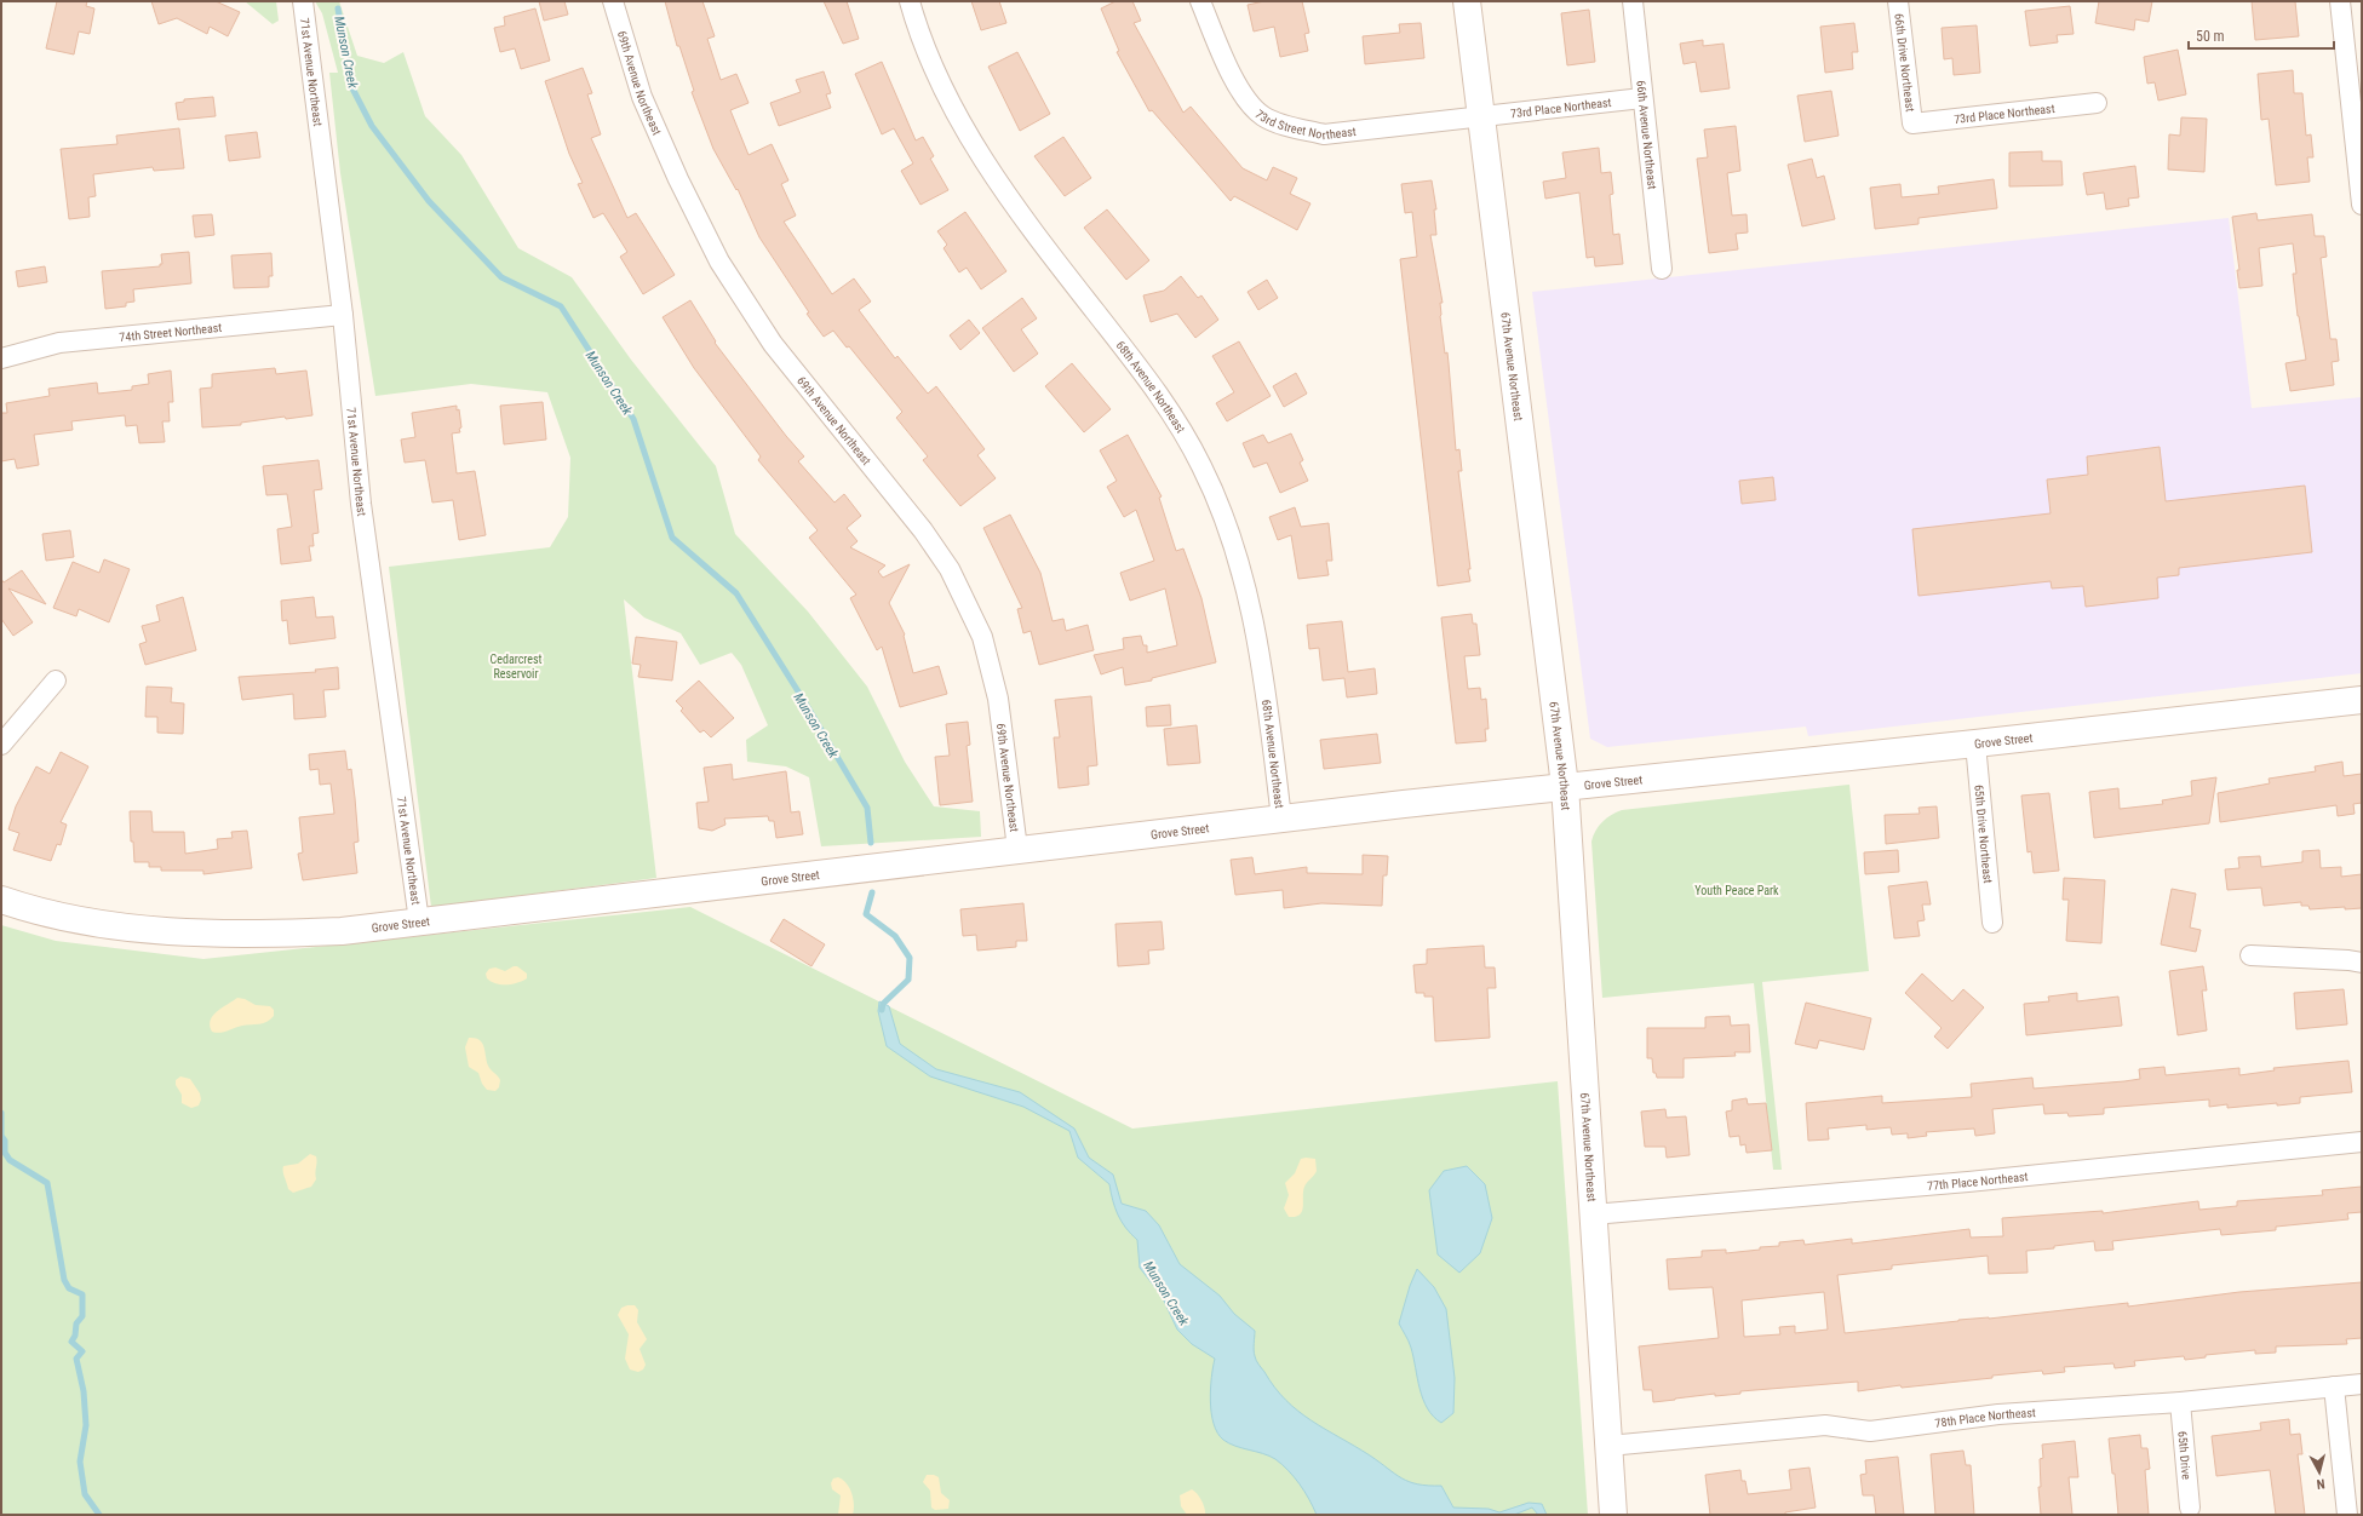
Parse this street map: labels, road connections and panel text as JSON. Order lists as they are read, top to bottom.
{
  "streets": {
    "street": [
      "66th Drive Northeast",
      "71st Avenue Northeast",
      "69th Avenue Northeast",
      "73rd Place Northeast",
      "73rd Street Northeast",
      "66th Avenue Northeast",
      "74th Street Northeast",
      "67th Avenue Northeast",
      "68th Avenue Northeast",
      "Grove Street",
      "65th Drive Northeast",
      "77th Place Northeast",
      "78th Place Northeast",
      "65th Drive"
    ]
  },
  "crossings": [
    ["66th Drive Northeast", "73rd Place Northeast"],
    ["71st Avenue Northeast", "74th Street Northeast"],
    ["71st Avenue Northeast", "Grove Street"],
    ["69th Avenue Northeast", "Grove Street"],
    ["73rd Place Northeast", "73rd Street Northeast"],
    ["73rd Place Northeast", "66th Avenue Northeast"],
    ["73rd Place Northeast", "67th Avenue Northeast"],
    ["73rd Street Northeast", "67th Avenue Northeast"],
    ["67th Avenue Northeast", "Grove Street"],
    ["67th Avenue Northeast", "77th Place Northeast"],
    ["67th Avenue Northeast", "78th Place Northeast"],
    ["68th Avenue Northeast", "Grove Street"],
    ["Grove Street", "65th Drive Northeast"],
    ["78th Place Northeast", "65th Drive"]
  ],
  "water": ["Munson Creek"],
  "parks": ["Cedarcrest Reservoir", "Youth Peace Park"],
  "scale_bar": "50 m",
  "north": "bottom"
}
